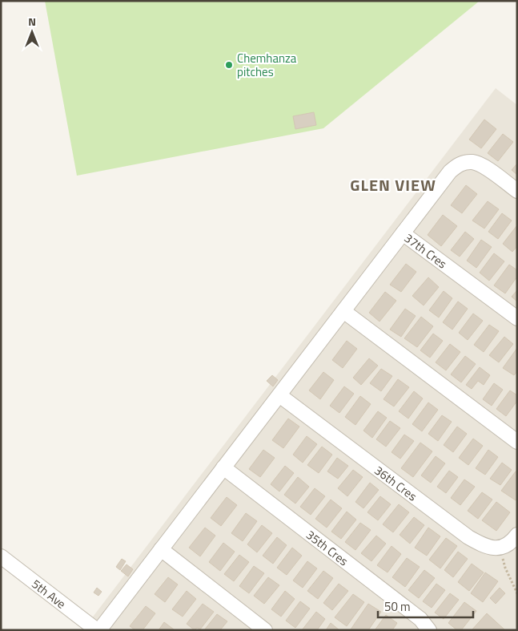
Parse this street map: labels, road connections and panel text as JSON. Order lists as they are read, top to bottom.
{
  "streets": {
    "street": [
      "37th Cres",
      "36th Cres",
      "35th Cres",
      "5th Ave"
    ]
  },
  "districts": ["GLEN VIEW"],
  "places": ["Chemhanza pitches"],
  "scale_bar": "50 m",
  "north": "top"
}
